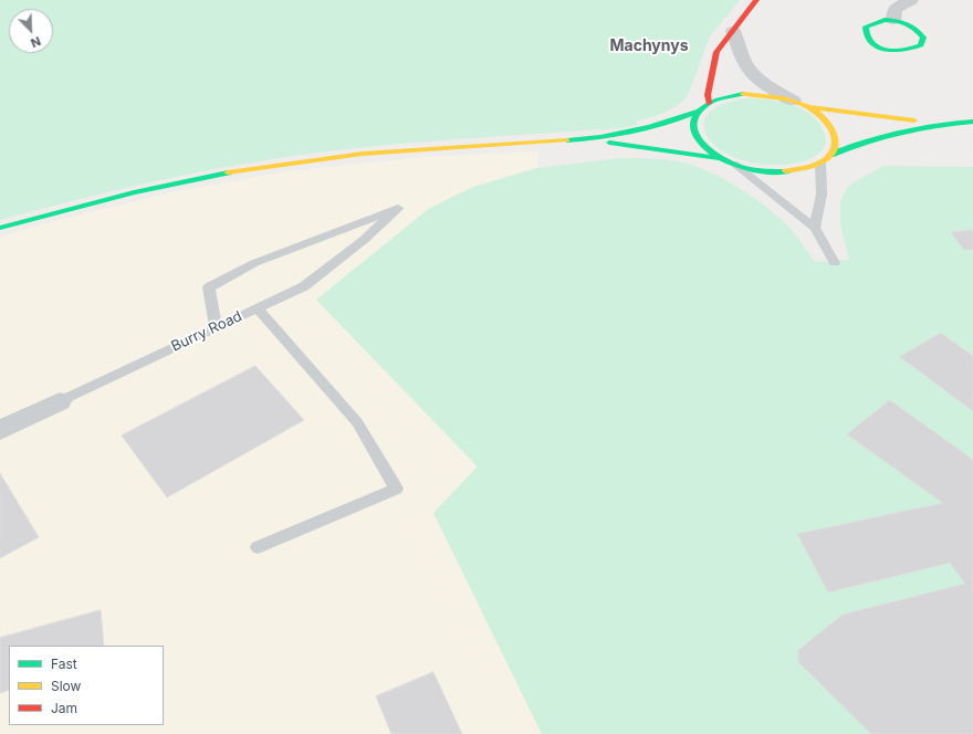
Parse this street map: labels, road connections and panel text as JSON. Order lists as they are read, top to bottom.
{
  "streets": {
    "street": ["Burry Road"]
  },
  "districts": ["Machynys"],
  "legend": ["Fast", "Slow", "Jam"],
  "north": "bottom right"
}
